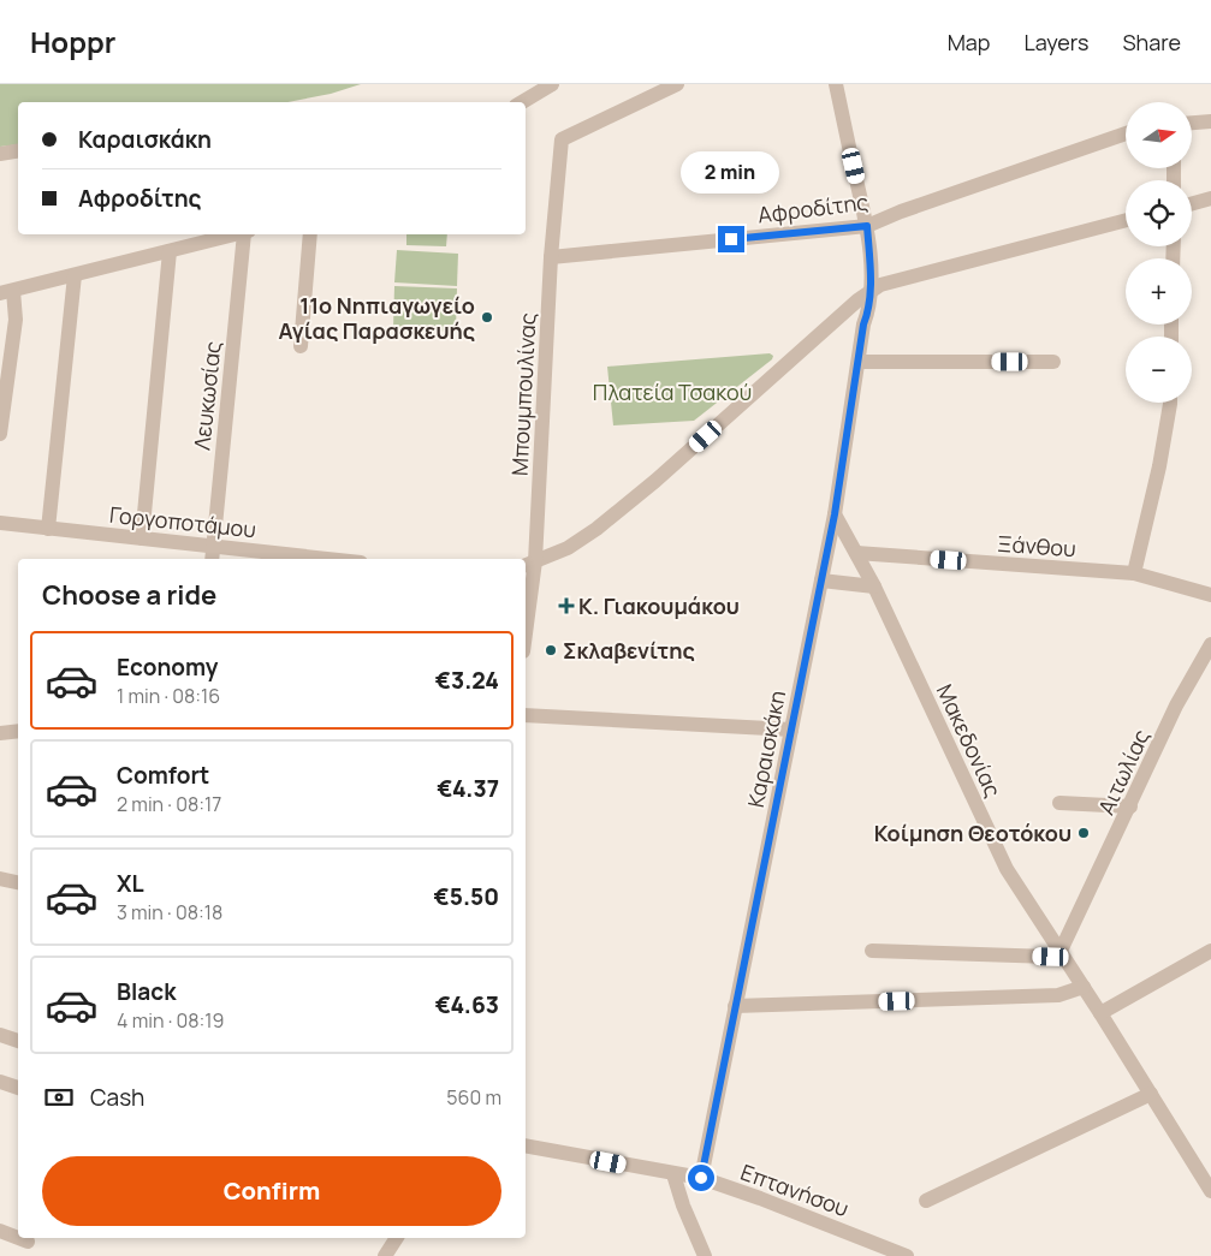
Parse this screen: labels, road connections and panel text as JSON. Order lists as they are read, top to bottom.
{
  "streets": {
    "street": [
      "Αφροδίτης",
      "Μπουμπουλίνας",
      "Λευκωσίας",
      "Γοργοποτάμου",
      "Ξάνθου",
      "Μακεδονίας",
      "Καραισκάκη",
      "Αιτωλίας",
      "Επτανήσου"
    ]
  },
  "crossings": [
    ["Αφροδίτης", "Μπουμπουλίνας"],
    ["Αφροδίτης", "Καραισκάκη"],
    ["Λευκωσίας", "Γοργοποτάμου"],
    ["Ξάνθου", "Μακεδονίας"],
    ["Μακεδονίας", "Καραισκάκη"],
    ["Μακεδονίας", "Αιτωλίας"],
    ["Καραισκάκη", "Επτανήσου"]
  ],
  "parks": ["Πλατεία Τσακού"],
  "places": {
    "other": ["11ο Νηπιαγωγείο Αγίας Παρασκευής", "Σκλαβενίτης", "Κοίμηση Θεοτόκου"],
    "health": ["Κ. Γιακουμάκου"]
  },
  "north": "right",
  "page": {
    "header": "Hoppr",
    "nav": ["Map", "Layers", "Share"],
    "map_buttons": ["+", "−"],
    "banner": ["Καραισκάκη", "Αφροδίτης"],
    "bubble": "2 min",
    "heading": "Choose a ride",
    "list": [
      {
        "name": "Economy",
        "note": "1 min · 08:16",
        "value": "€3.24"
      },
      {
        "name": "Comfort",
        "note": "2 min · 08:17",
        "value": "€4.37"
      },
      {
        "name": "XL",
        "note": "3 min · 08:18",
        "value": "€5.50"
      },
      {
        "name": "Black",
        "note": "4 min · 08:19",
        "value": "€4.63"
      }
    ],
    "pay": ["Cash", "560 m"],
    "buttons": "Confirm"
  }
}
